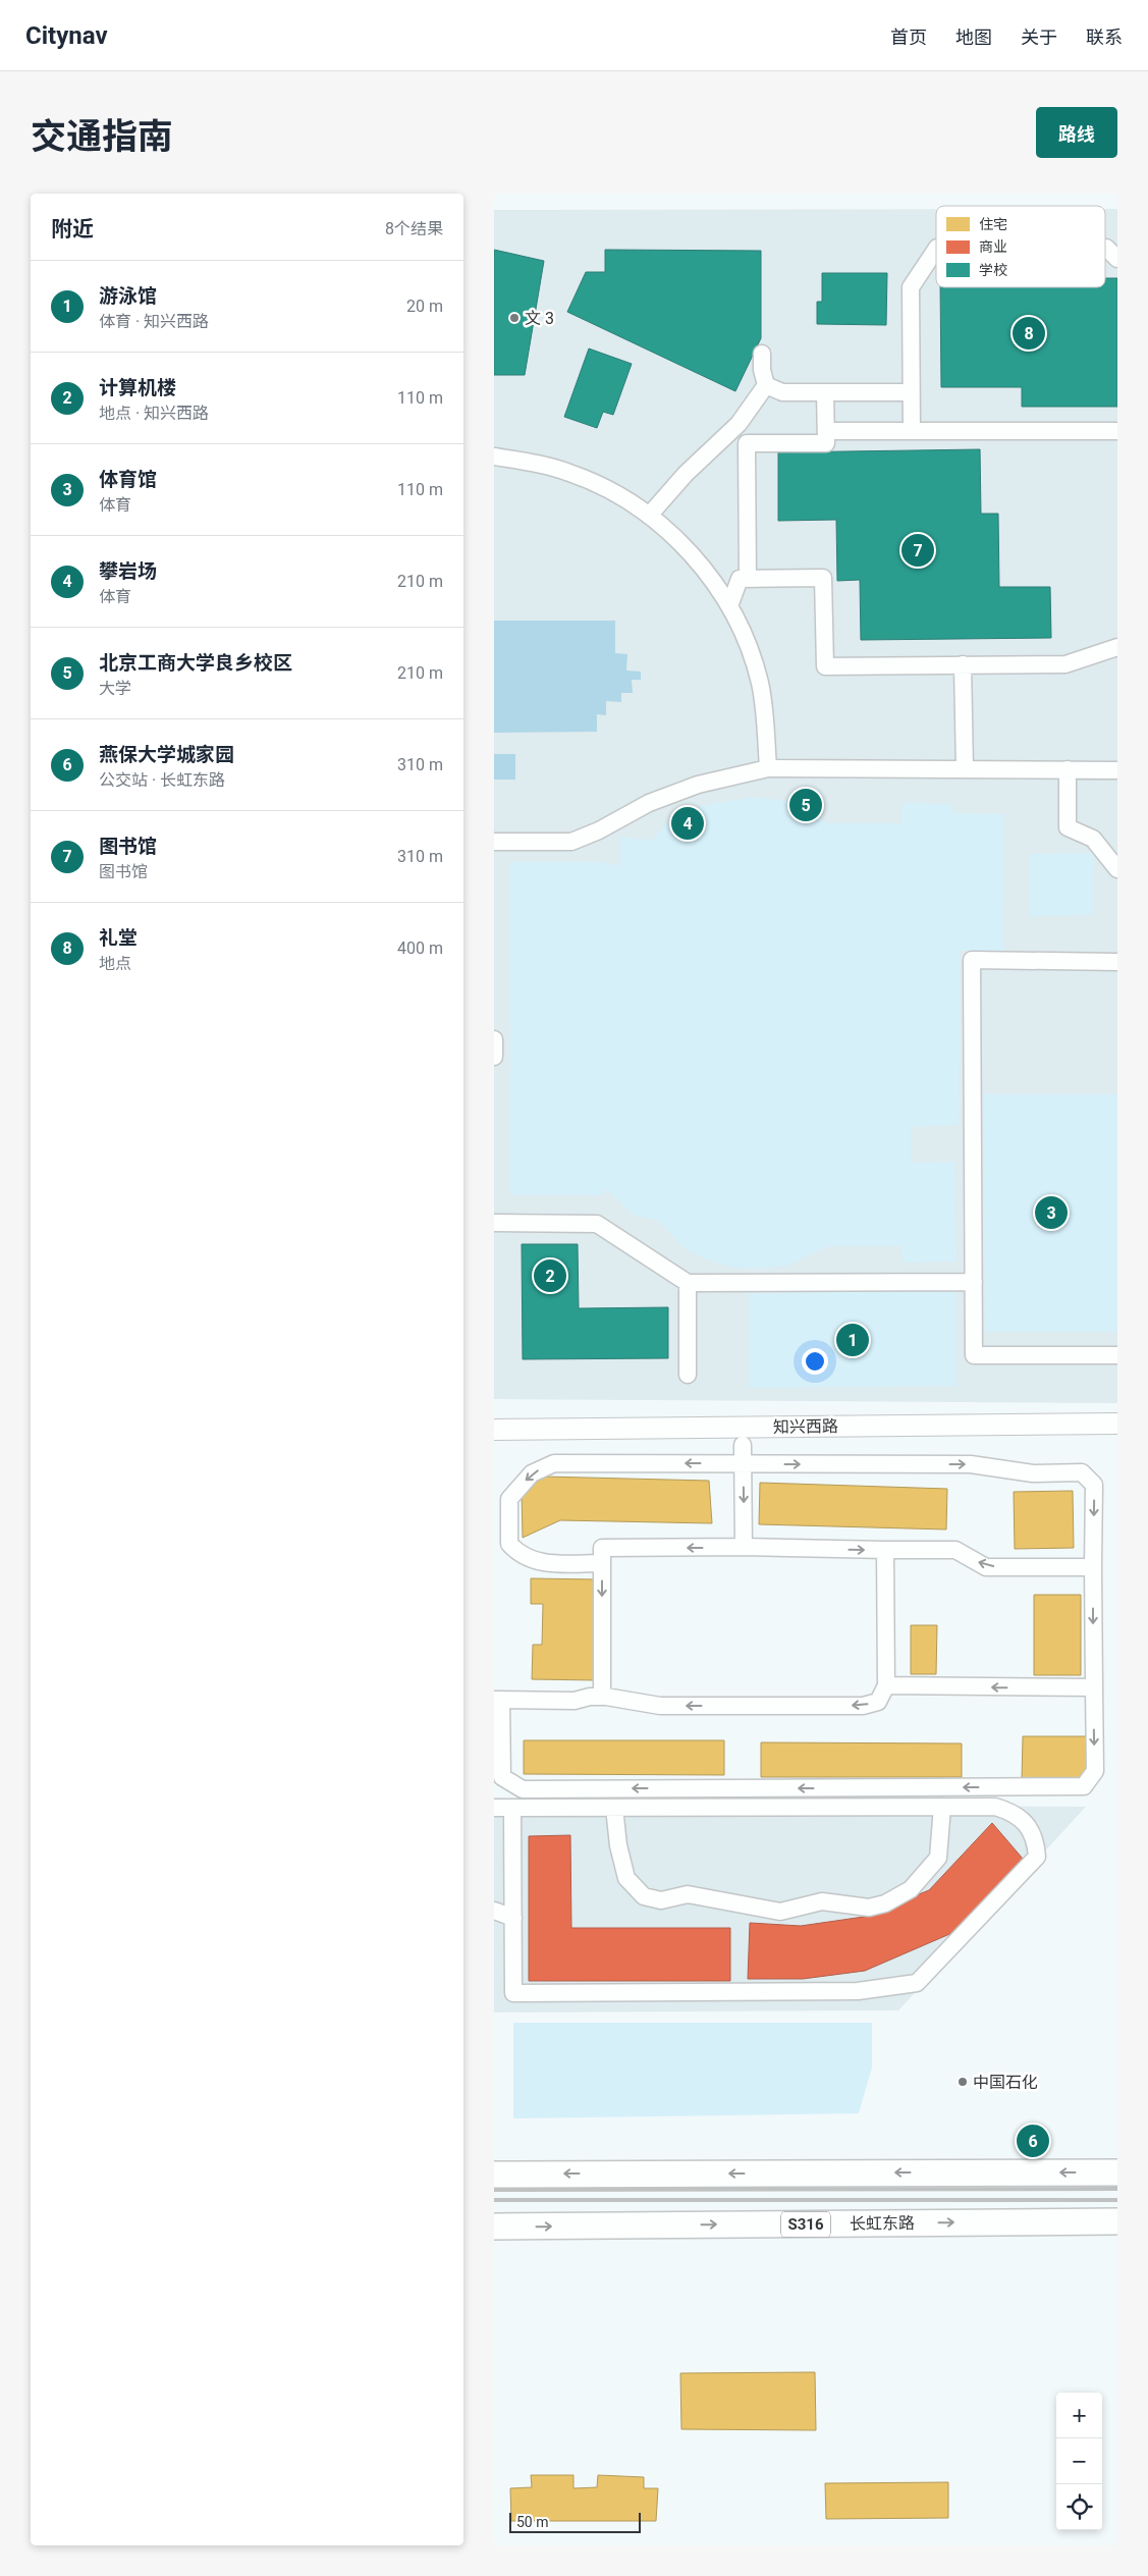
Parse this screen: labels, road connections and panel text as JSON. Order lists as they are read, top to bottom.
{
  "streets": {
    "main road": ["长虹东路", "S316"],
    "street": ["知兴西路"]
  },
  "places": ["文 3", "中国石化"],
  "legend": ["住宅", "商业", "学校"],
  "scale_bar": "50 m",
  "page": {
    "header": "Citynav",
    "nav": [
      "首页",
      "地图",
      "关于",
      "联系"
    ],
    "title": "交通指南",
    "buttons": "路线",
    "heading": ["附近", "8个结果"],
    "list": [
      {
        "mark": "1",
        "name": "游泳馆",
        "note": "体育 · 知兴西路",
        "value": "20 m"
      },
      {
        "mark": "2",
        "name": "计算机楼",
        "note": "地点 · 知兴西路",
        "value": "110 m"
      },
      {
        "mark": "3",
        "name": "体育馆",
        "note": "体育",
        "value": "110 m"
      },
      {
        "mark": "4",
        "name": "攀岩场",
        "note": "体育",
        "value": "210 m"
      },
      {
        "mark": "5",
        "name": "北京工商大学良乡校区",
        "note": "大学",
        "value": "210 m"
      },
      {
        "mark": "6",
        "name": "燕保大学城家园",
        "note": "公交站 · 长虹东路",
        "value": "310 m"
      },
      {
        "mark": "7",
        "name": "图书馆",
        "note": "图书馆",
        "value": "310 m"
      },
      {
        "mark": "8",
        "name": "礼堂",
        "note": "地点",
        "value": "400 m"
      }
    ],
    "pins": [
      "8",
      "7",
      "5",
      "4",
      "3",
      "2",
      "1",
      "6"
    ],
    "map_buttons": ["+", "−"],
    "scale": "50 m"
  }
}
